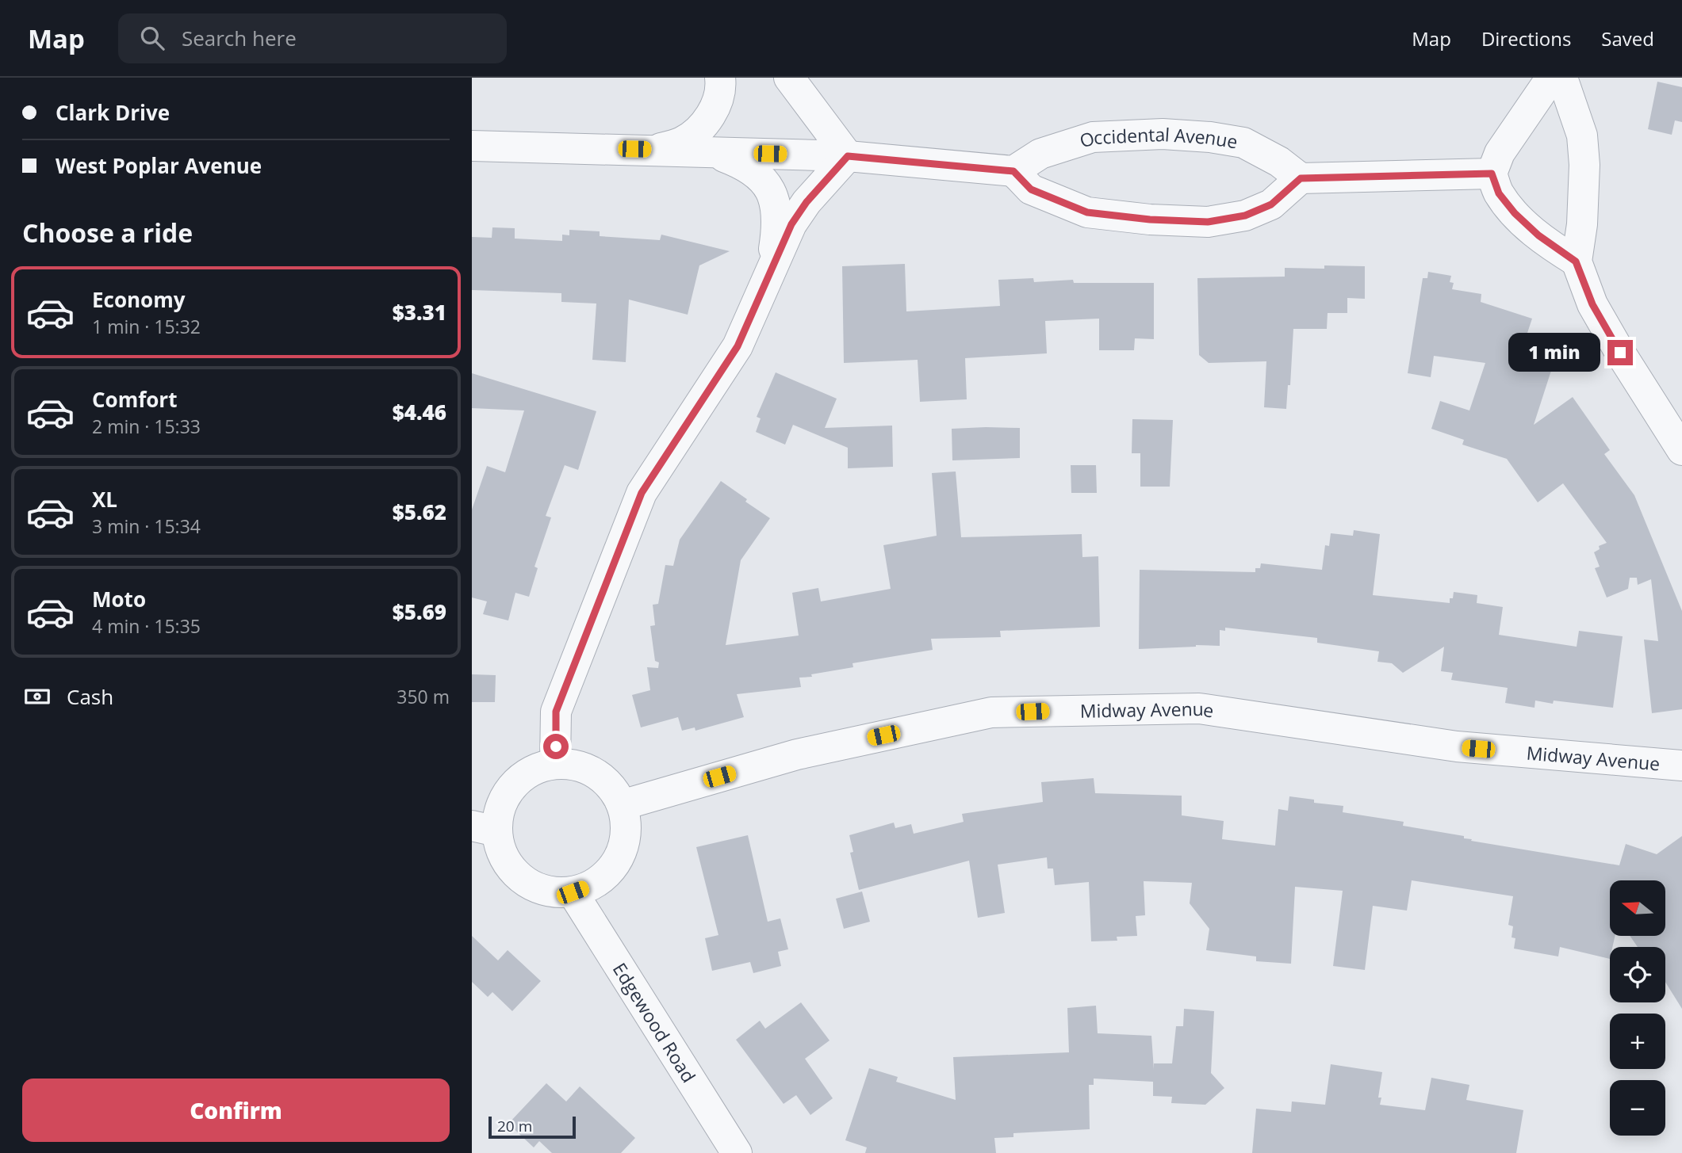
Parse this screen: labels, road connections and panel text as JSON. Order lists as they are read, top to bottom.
{
  "streets": {
    "street": ["Occidental Avenue", "Midway Avenue", "Edgewood Road"]
  },
  "crossings": [
    ["Midway Avenue", "Edgewood Road"]
  ],
  "scale_bar": "20 m",
  "north": "left",
  "page": {
    "header": "Map",
    "search": "Search here",
    "nav": ["Map", "Directions", "Saved"],
    "banner": ["Clark Drive", "West Poplar Avenue"],
    "heading": "Choose a ride",
    "list": [
      {
        "name": "Economy",
        "note": "1 min · 15:32",
        "value": "$3.31"
      },
      {
        "name": "Comfort",
        "note": "2 min · 15:33",
        "value": "$4.46"
      },
      {
        "name": "XL",
        "note": "3 min · 15:34",
        "value": "$5.62"
      },
      {
        "name": "Moto",
        "note": "4 min · 15:35",
        "value": "$5.69"
      }
    ],
    "bubble": "1 min",
    "pay": ["Cash", "350 m"],
    "map_buttons": ["+", "−"],
    "buttons": "Confirm",
    "scale": "20 m"
  }
}
